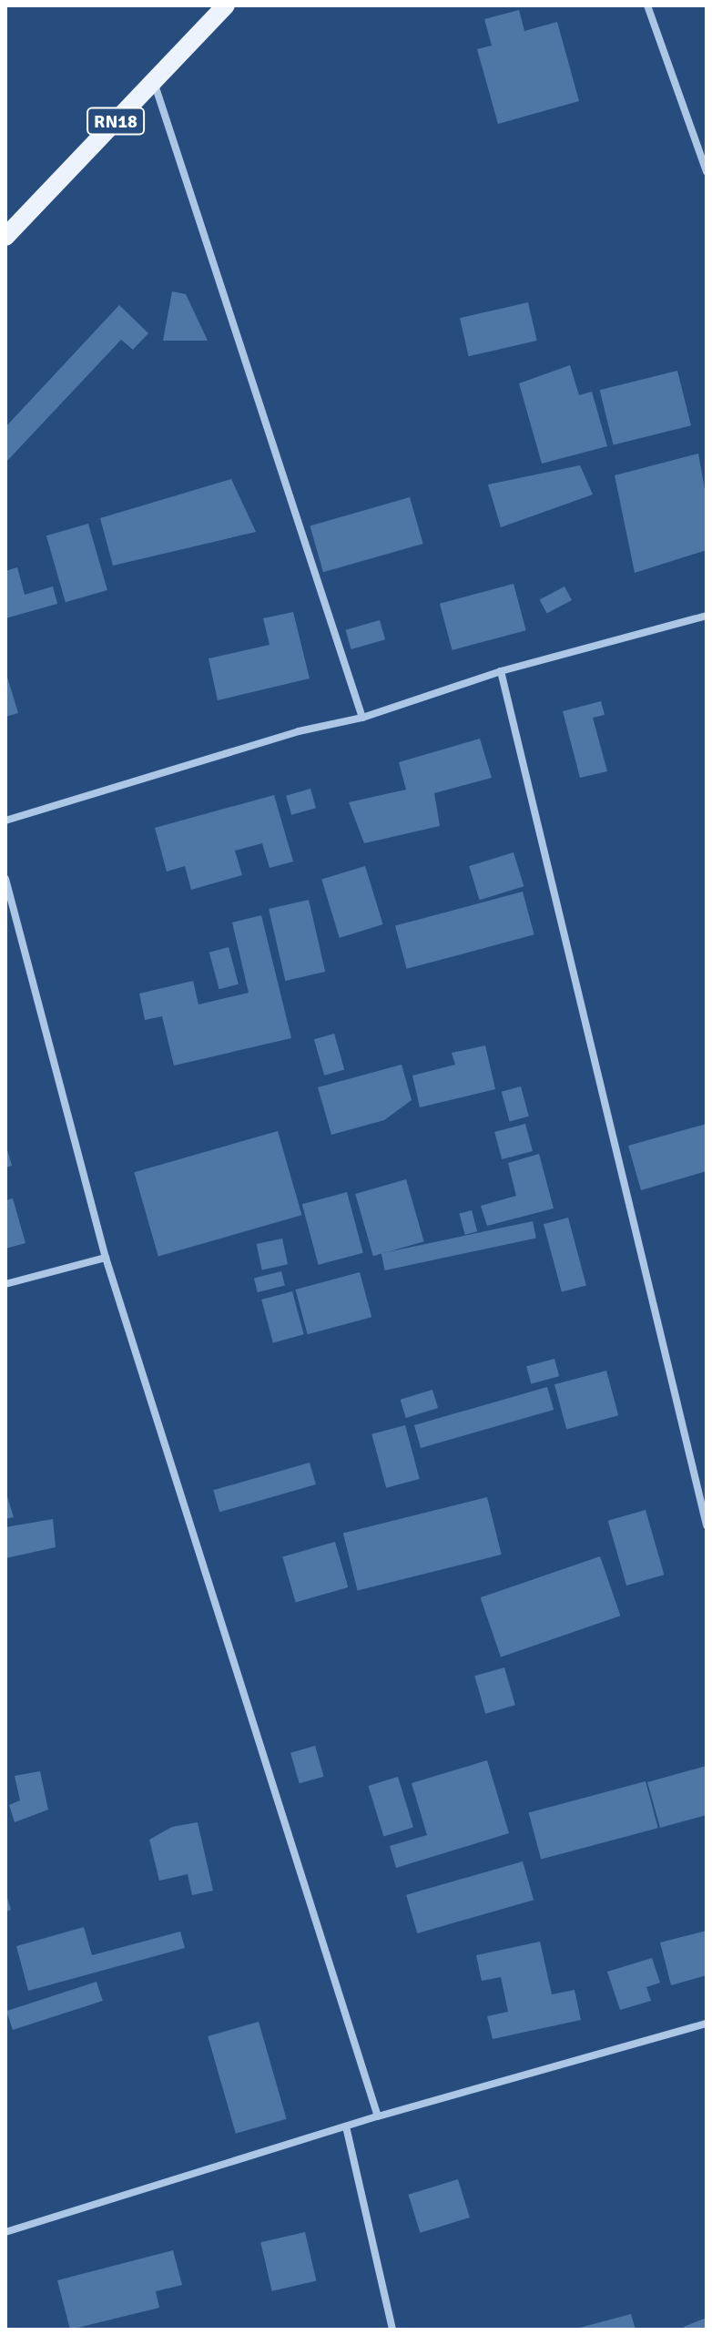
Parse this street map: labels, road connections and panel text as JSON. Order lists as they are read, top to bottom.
{
  "streets": {
    "main road": ["RN18"]
  }
}
